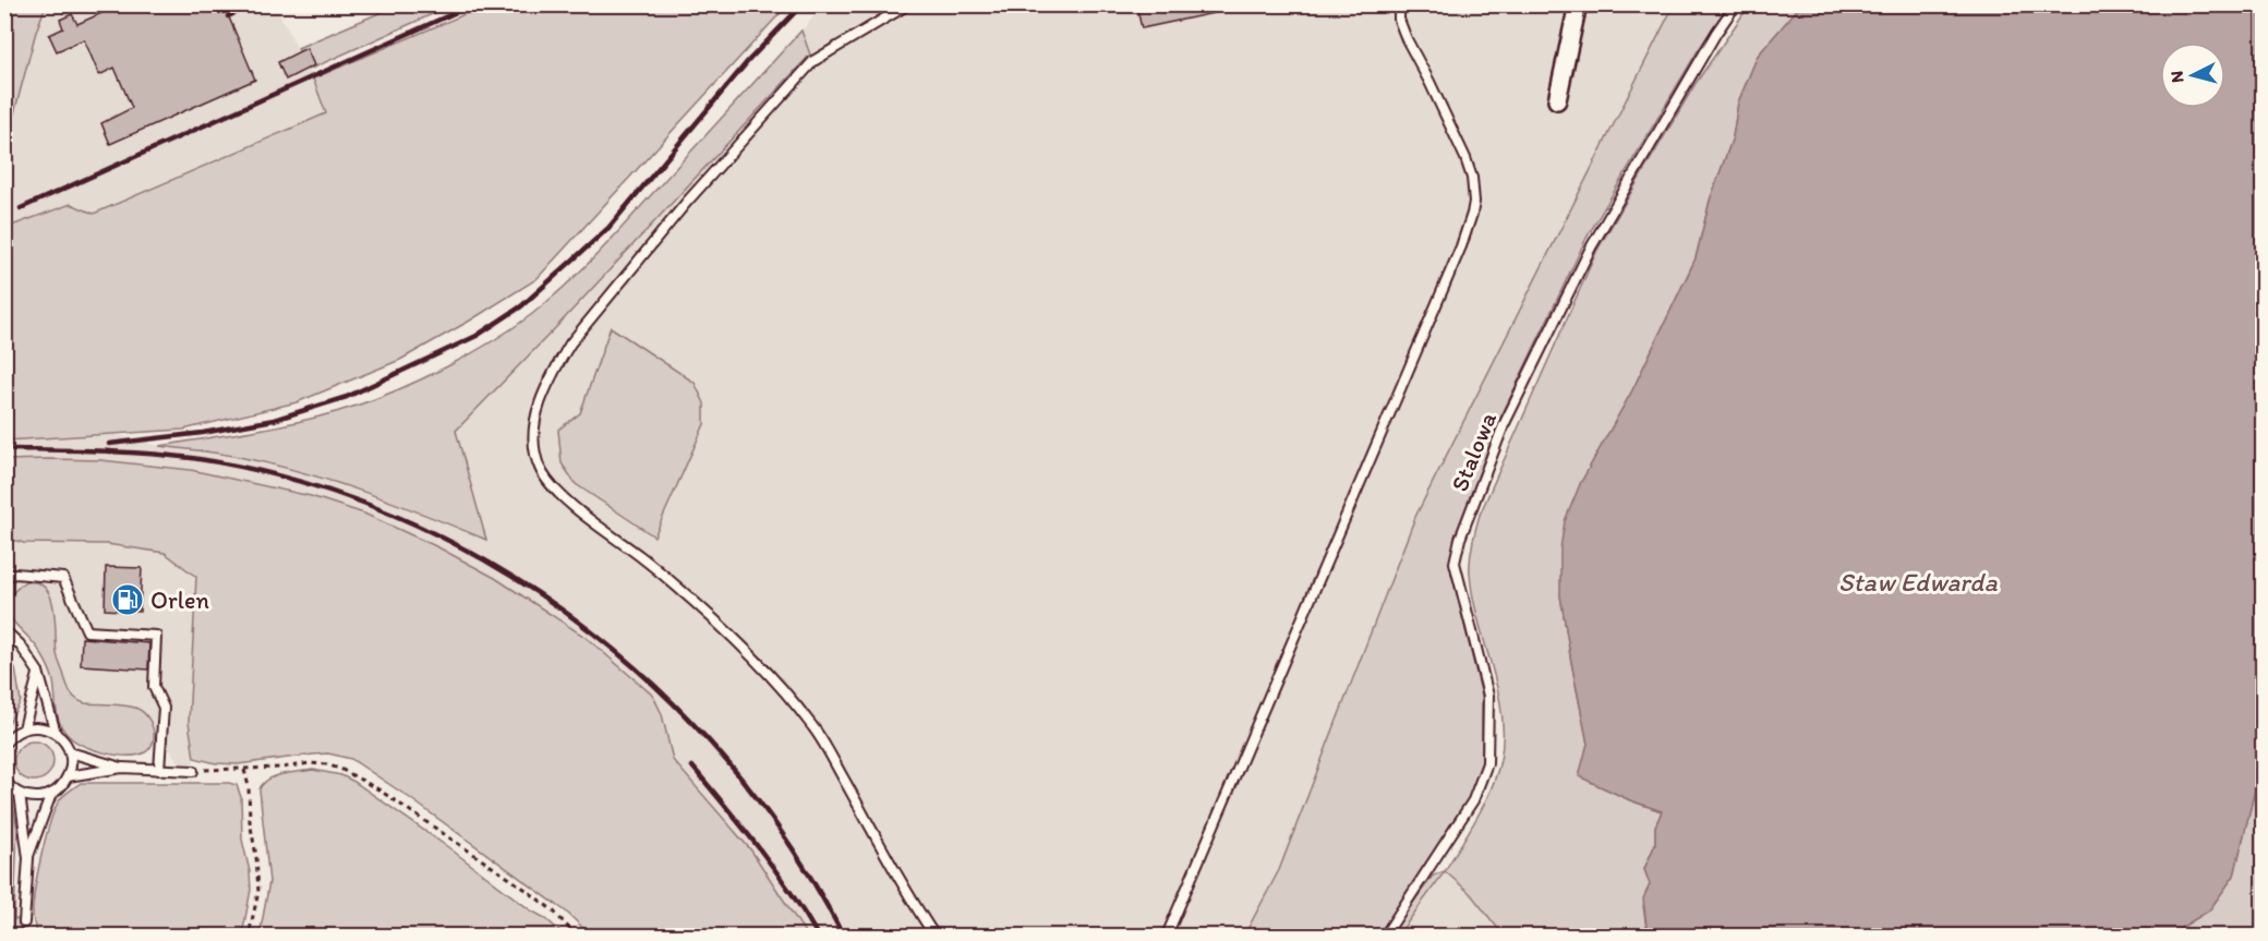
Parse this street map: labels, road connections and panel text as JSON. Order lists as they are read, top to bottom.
{
  "streets": {
    "lane": ["Stalowa"]
  },
  "water": ["Staw Edwarda"],
  "places": {
    "fuel station": ["Orlen"]
  },
  "north": "left"
}
